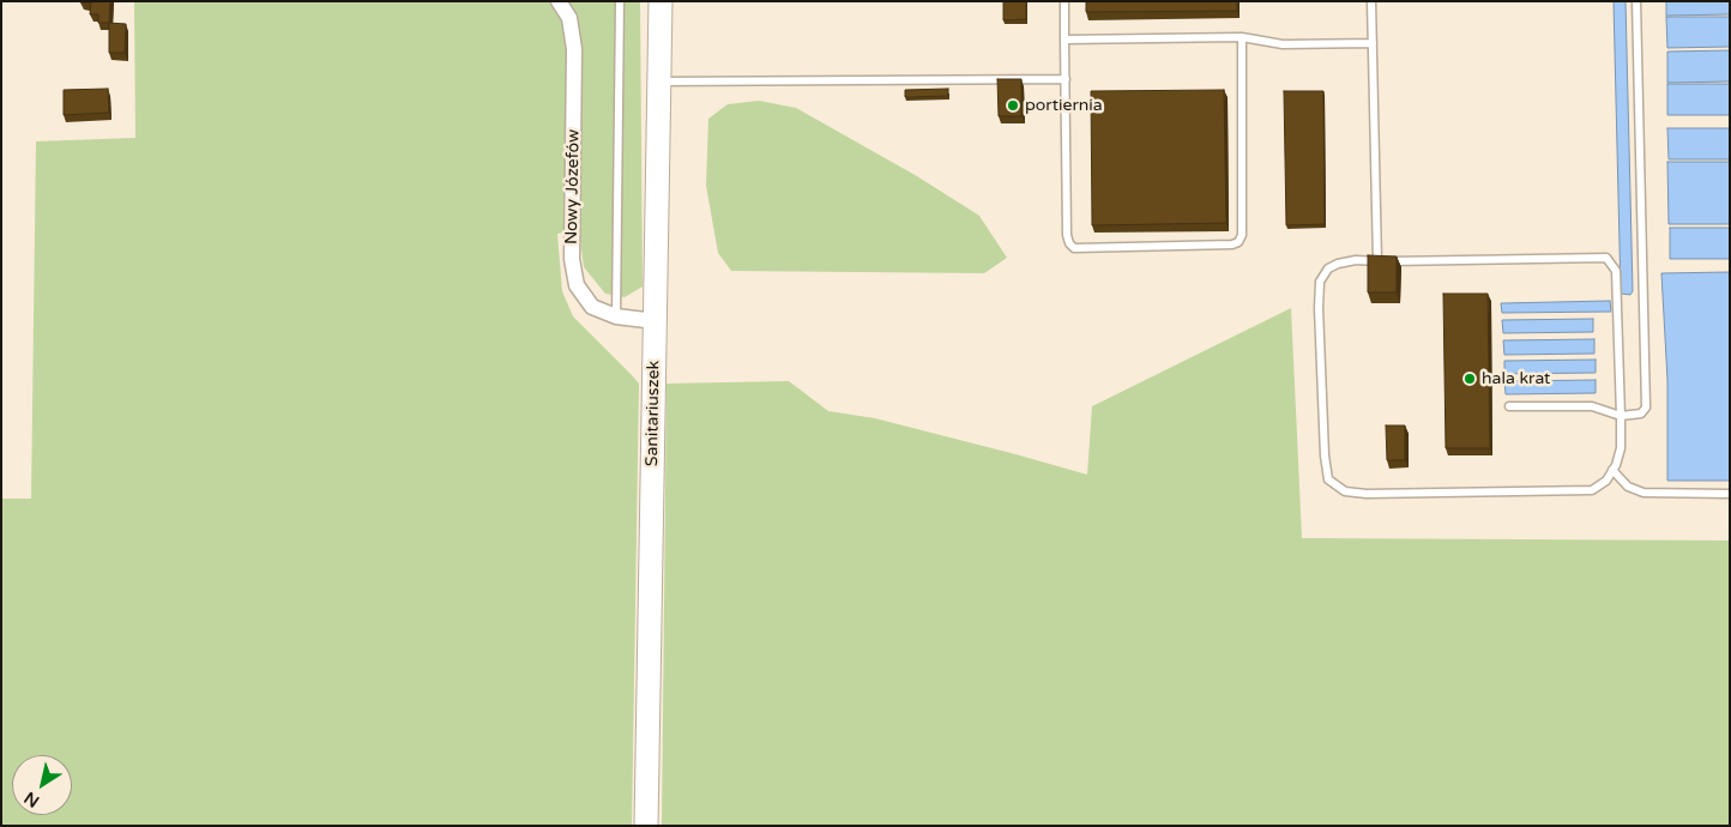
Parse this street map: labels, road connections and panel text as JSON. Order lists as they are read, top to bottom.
{
  "streets": {
    "street": ["Nowy Józefów", "Sanitariuszek"]
  },
  "crossings": [
    ["Nowy Józefów", "Sanitariuszek"]
  ],
  "places": ["portiernia", "hala krat"],
  "north": "bottom left"
}
